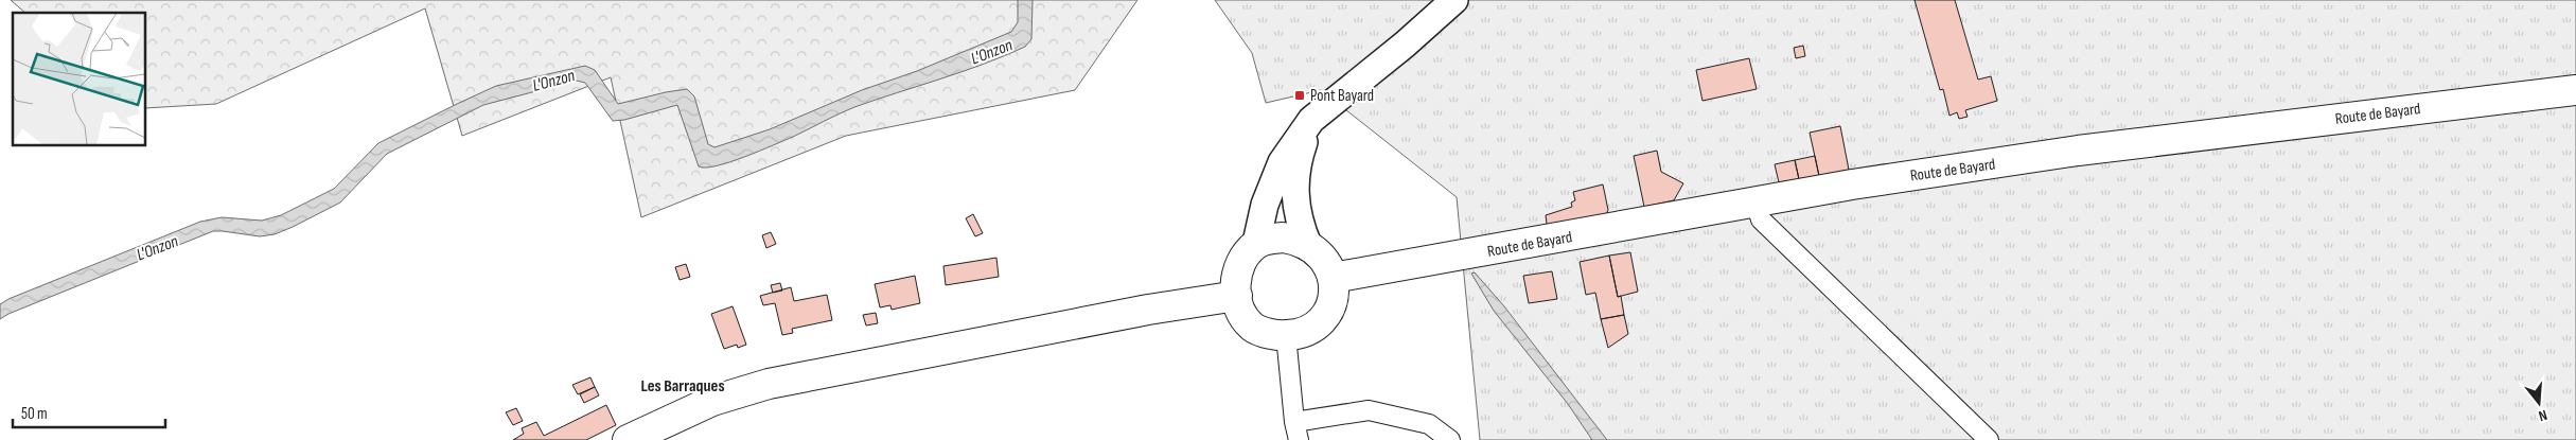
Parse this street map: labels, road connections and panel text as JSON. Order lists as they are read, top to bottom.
{
  "streets": {
    "main road": ["Route de Bayard"]
  },
  "districts": ["Les Barraques"],
  "water": ["L'Onzon"],
  "places": {
    "transit": ["Pont Bayard"]
  },
  "scale_bar": "50 m",
  "north": "bottom"
}
